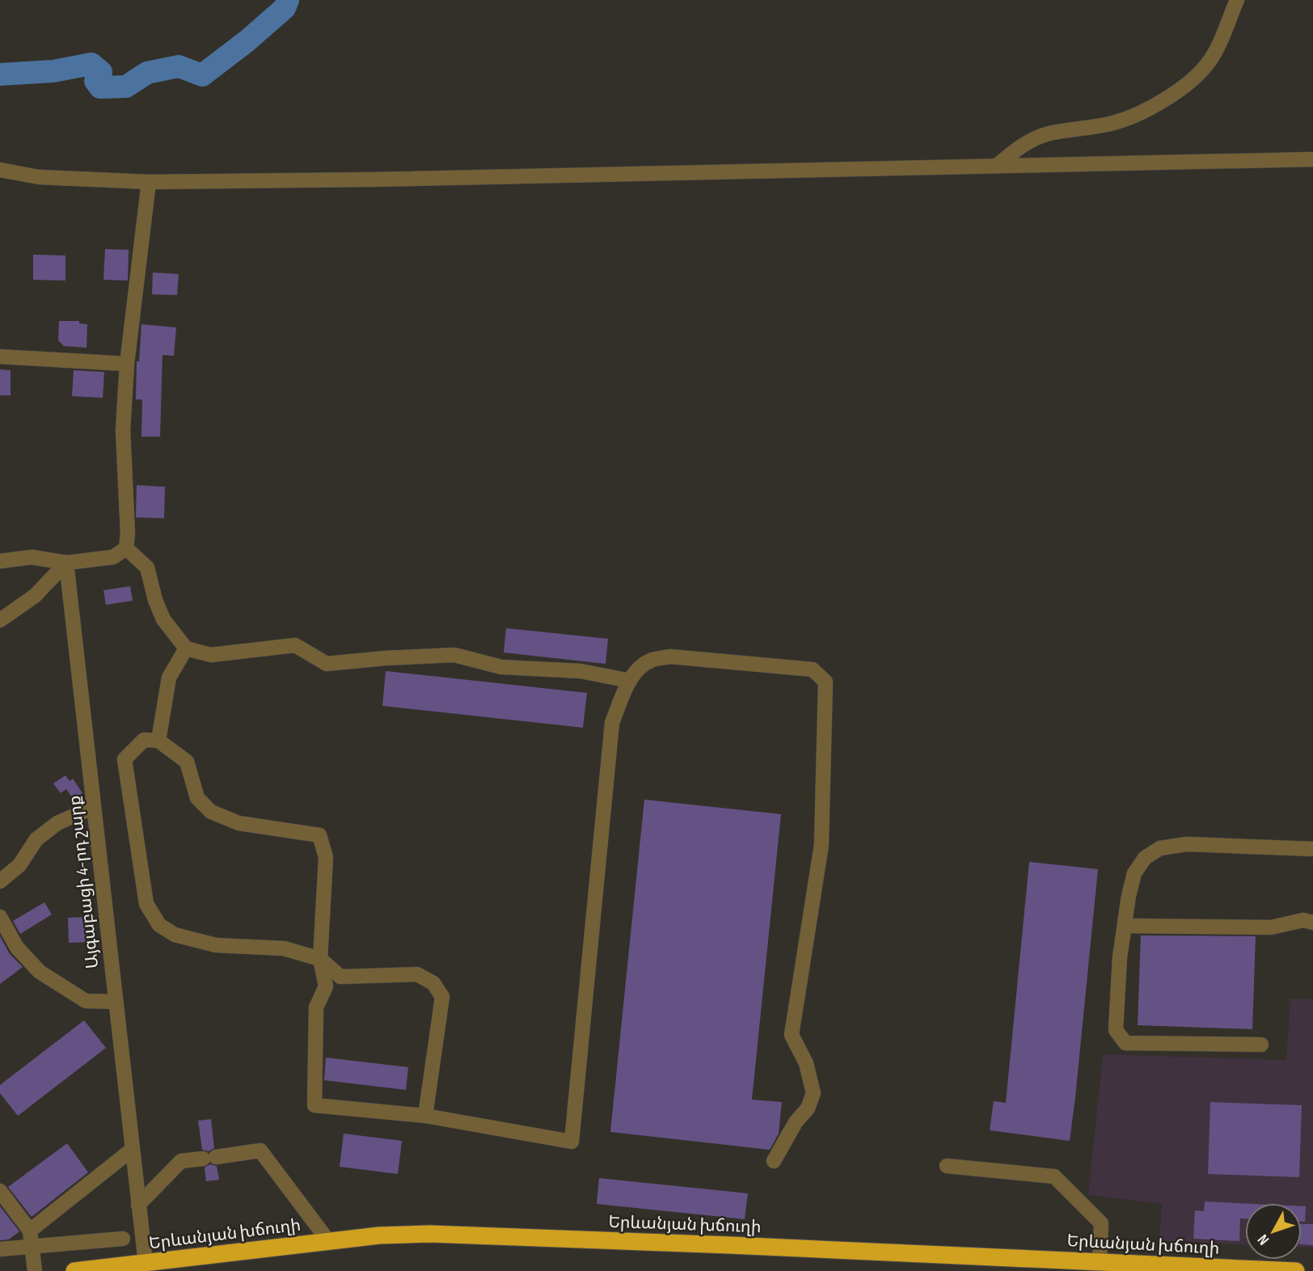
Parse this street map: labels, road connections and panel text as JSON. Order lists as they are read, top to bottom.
{
  "streets": {
    "highway": ["Երևանյան խճուղի"],
    "street": ["Այգաբացի 4-րդ շարք"]
  },
  "crossings": [
    ["Այգաբացի 4-րդ շարք", "Երևանյան խճուղի"]
  ],
  "north": "bottom left"
}
